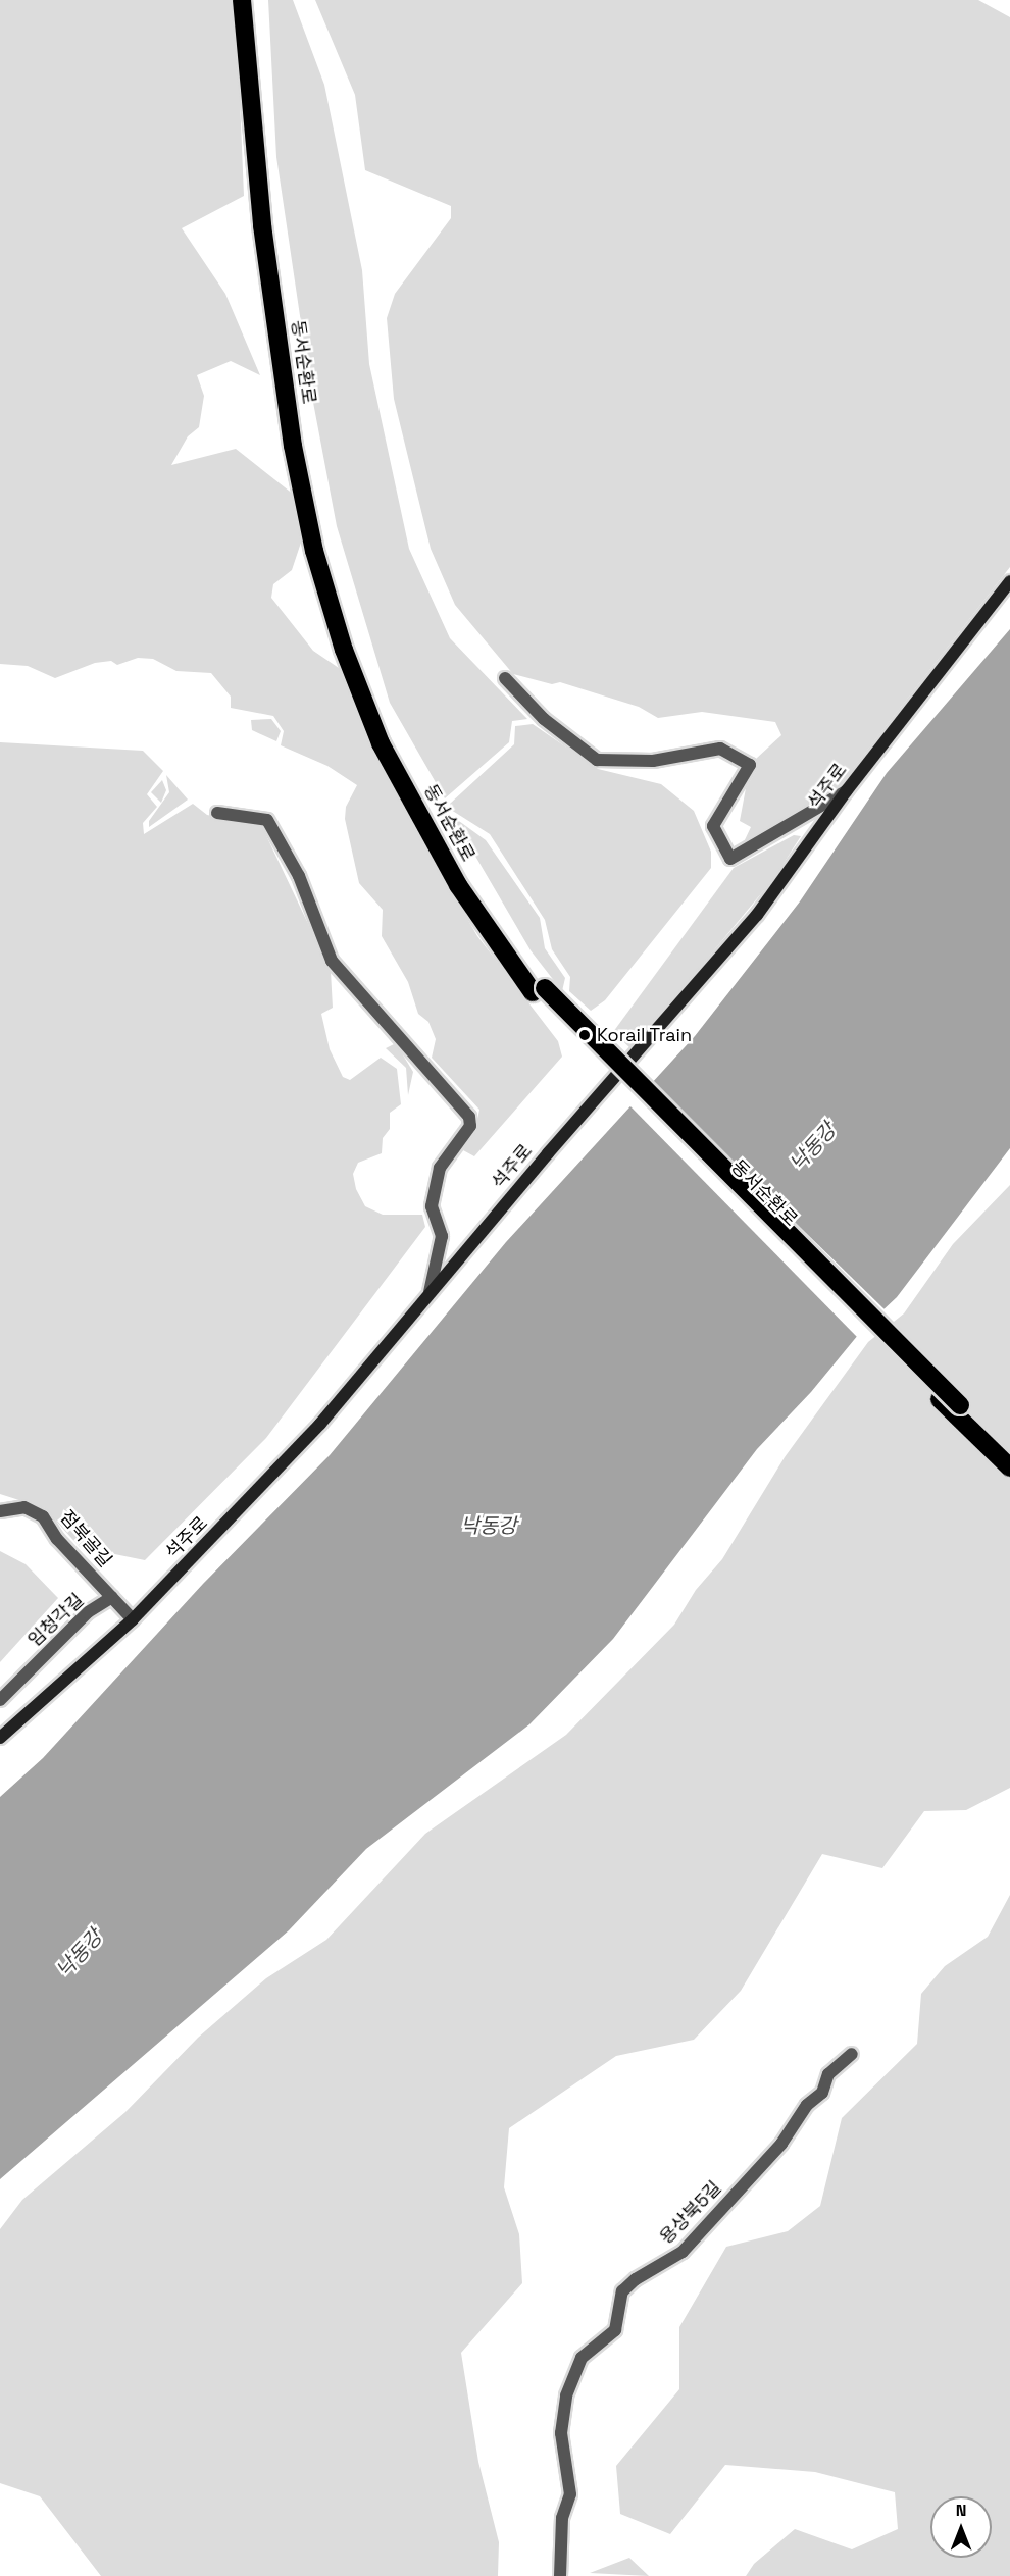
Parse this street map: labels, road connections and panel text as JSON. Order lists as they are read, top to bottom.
{
  "streets": {
    "highway": ["동서순환로"],
    "street": [
      "석주로",
      "점북골길",
      "임청각길",
      "용상북5길"
    ]
  },
  "crossings": [
    ["석주로", "점북골길"],
    ["점북골길", "임청각길"]
  ],
  "water": ["낙동강"],
  "places": ["Korail Train"],
  "north": "top"
}
